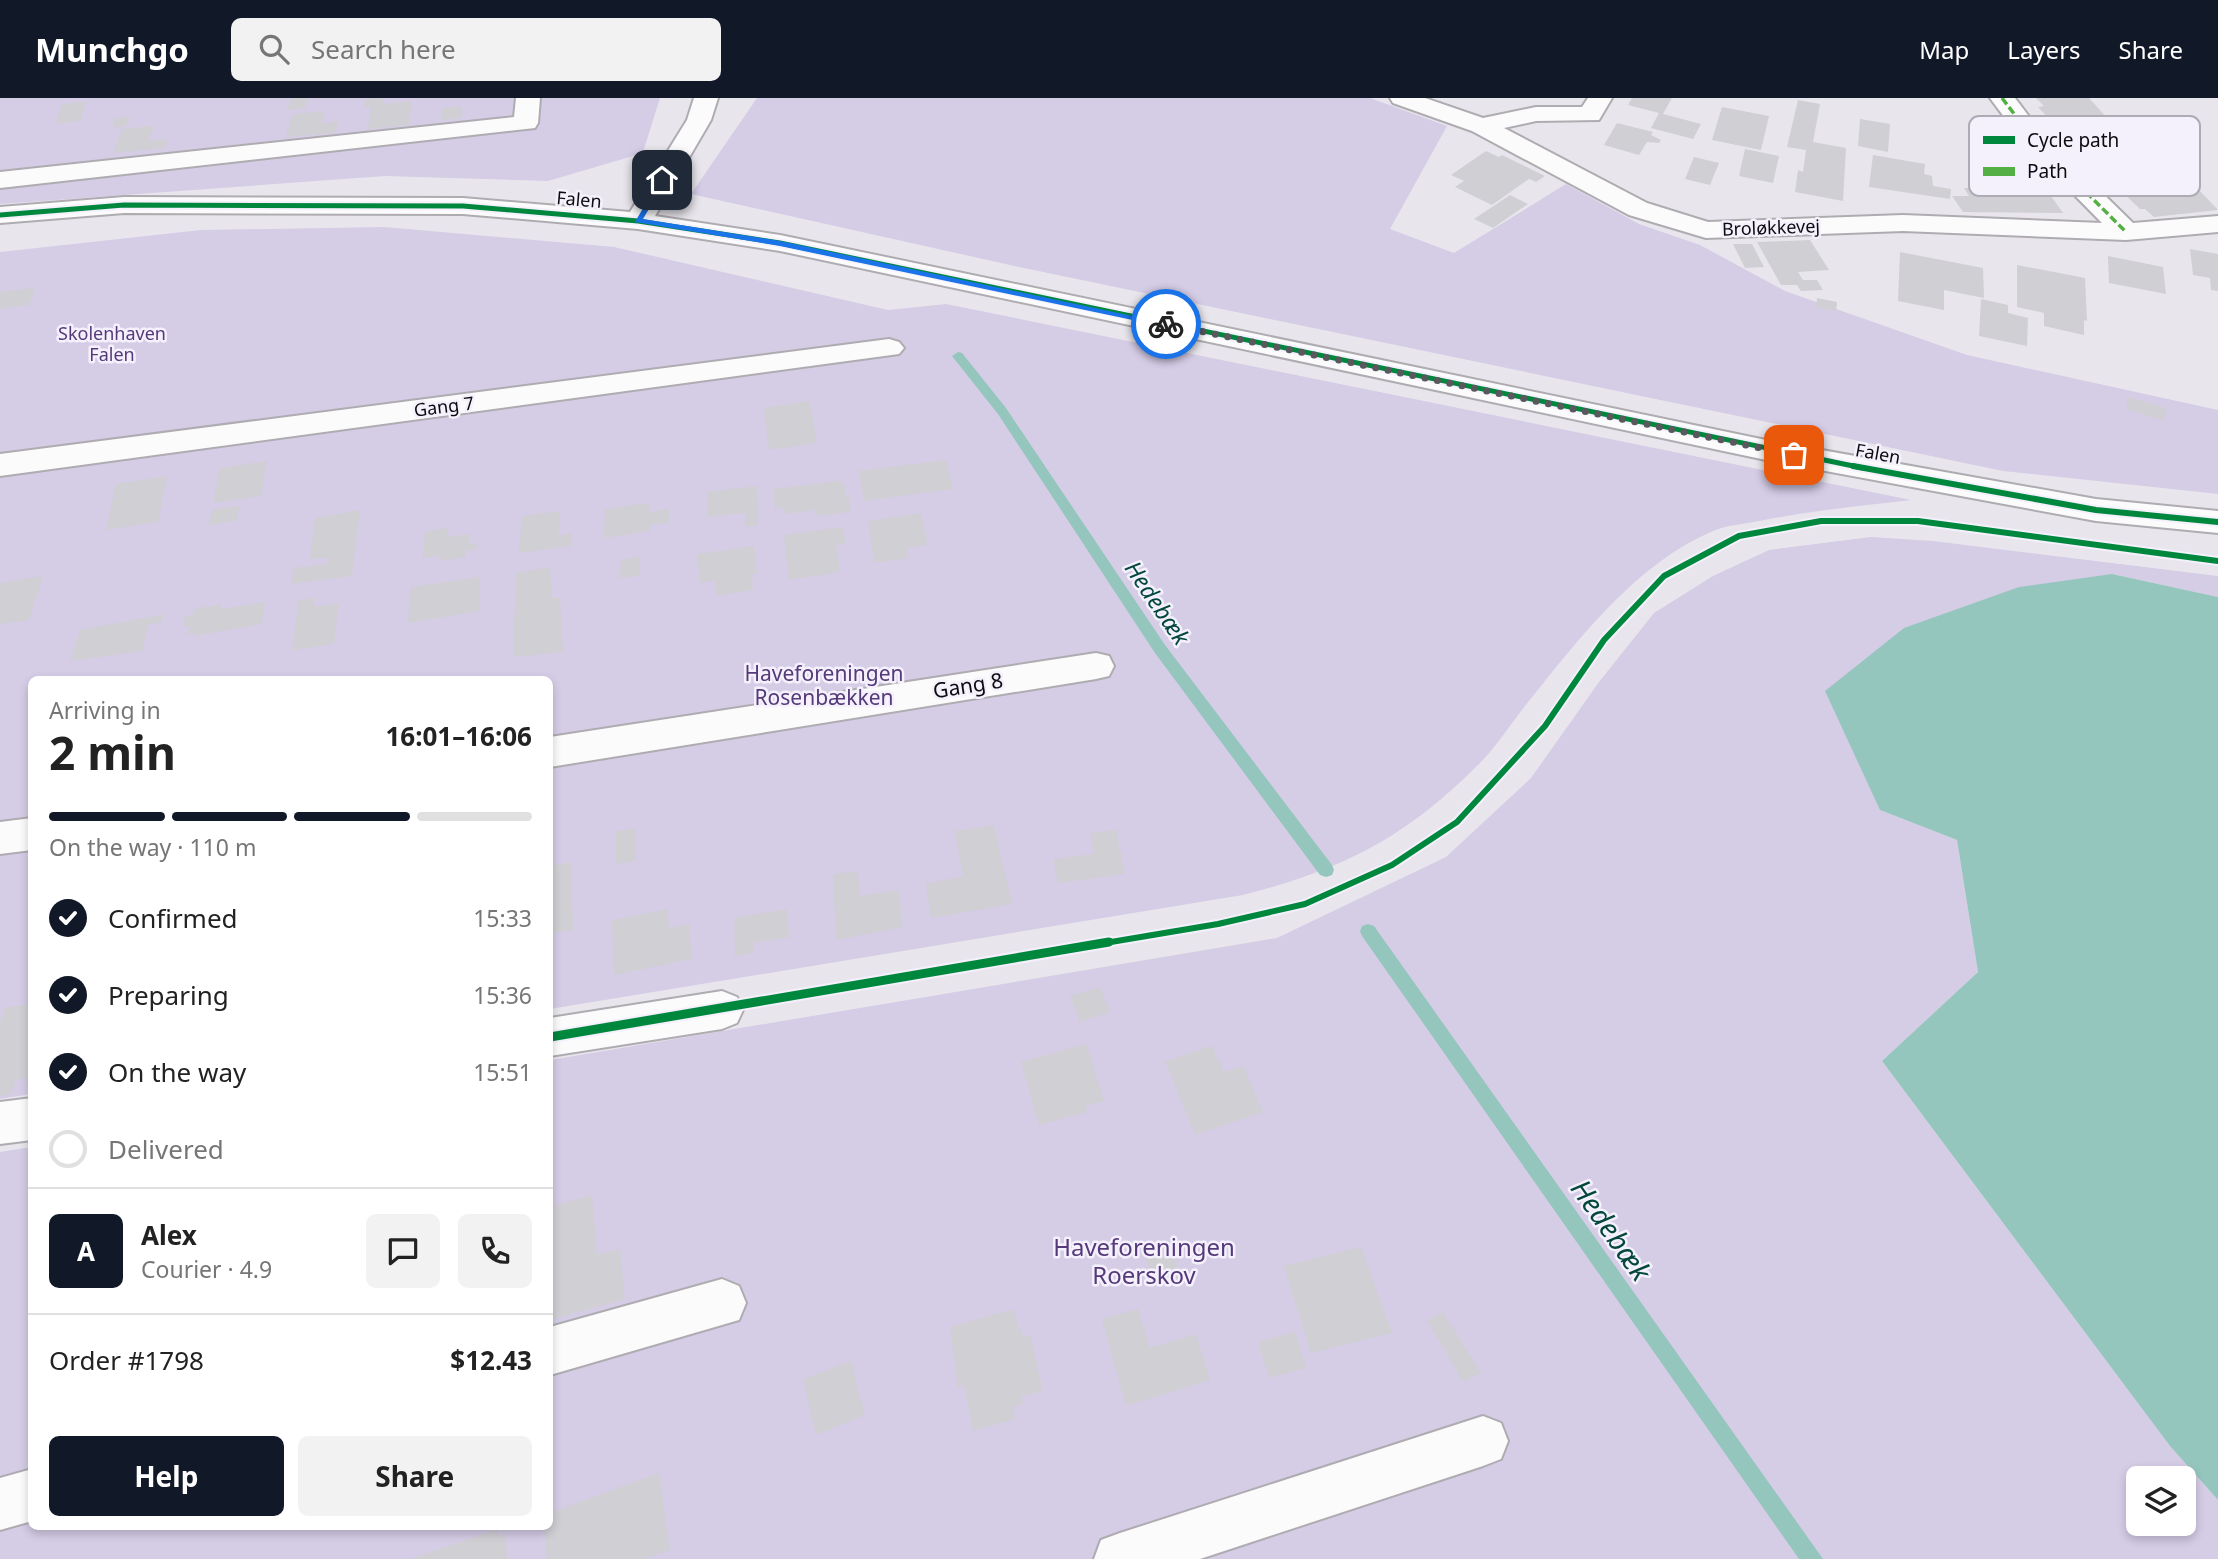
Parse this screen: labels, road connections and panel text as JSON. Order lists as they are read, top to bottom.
{
  "streets": {
    "street": [
      "Falen",
      "Broløkkevej",
      "Gang 7",
      "Gang 8"
    ]
  },
  "water": ["Hedebæk"],
  "parks": ["Skolenhaven Falen", "Haveforeningen Rosenbækken", "Haveforeningen Roerskov"],
  "legend": ["Cycle path", "Path"],
  "page": {
    "header": "Munchgo",
    "search": "Search here",
    "nav": ["Map", "Layers", "Share"],
    "heading": ["2 min", "Arriving in", "16:01–16:06"],
    "panel": [
      "Alex",
      "Courier · 4.9",
      "Order #1798",
      "$12.43"
    ],
    "bar": "On the way · 110 m",
    "list": [
      ["Confirmed", "15:33"],
      ["Preparing", "15:36"],
      ["On the way", "15:51"],
      "Delivered"
    ],
    "round": "A",
    "buttons": ["Help", "Share"]
  }
}
